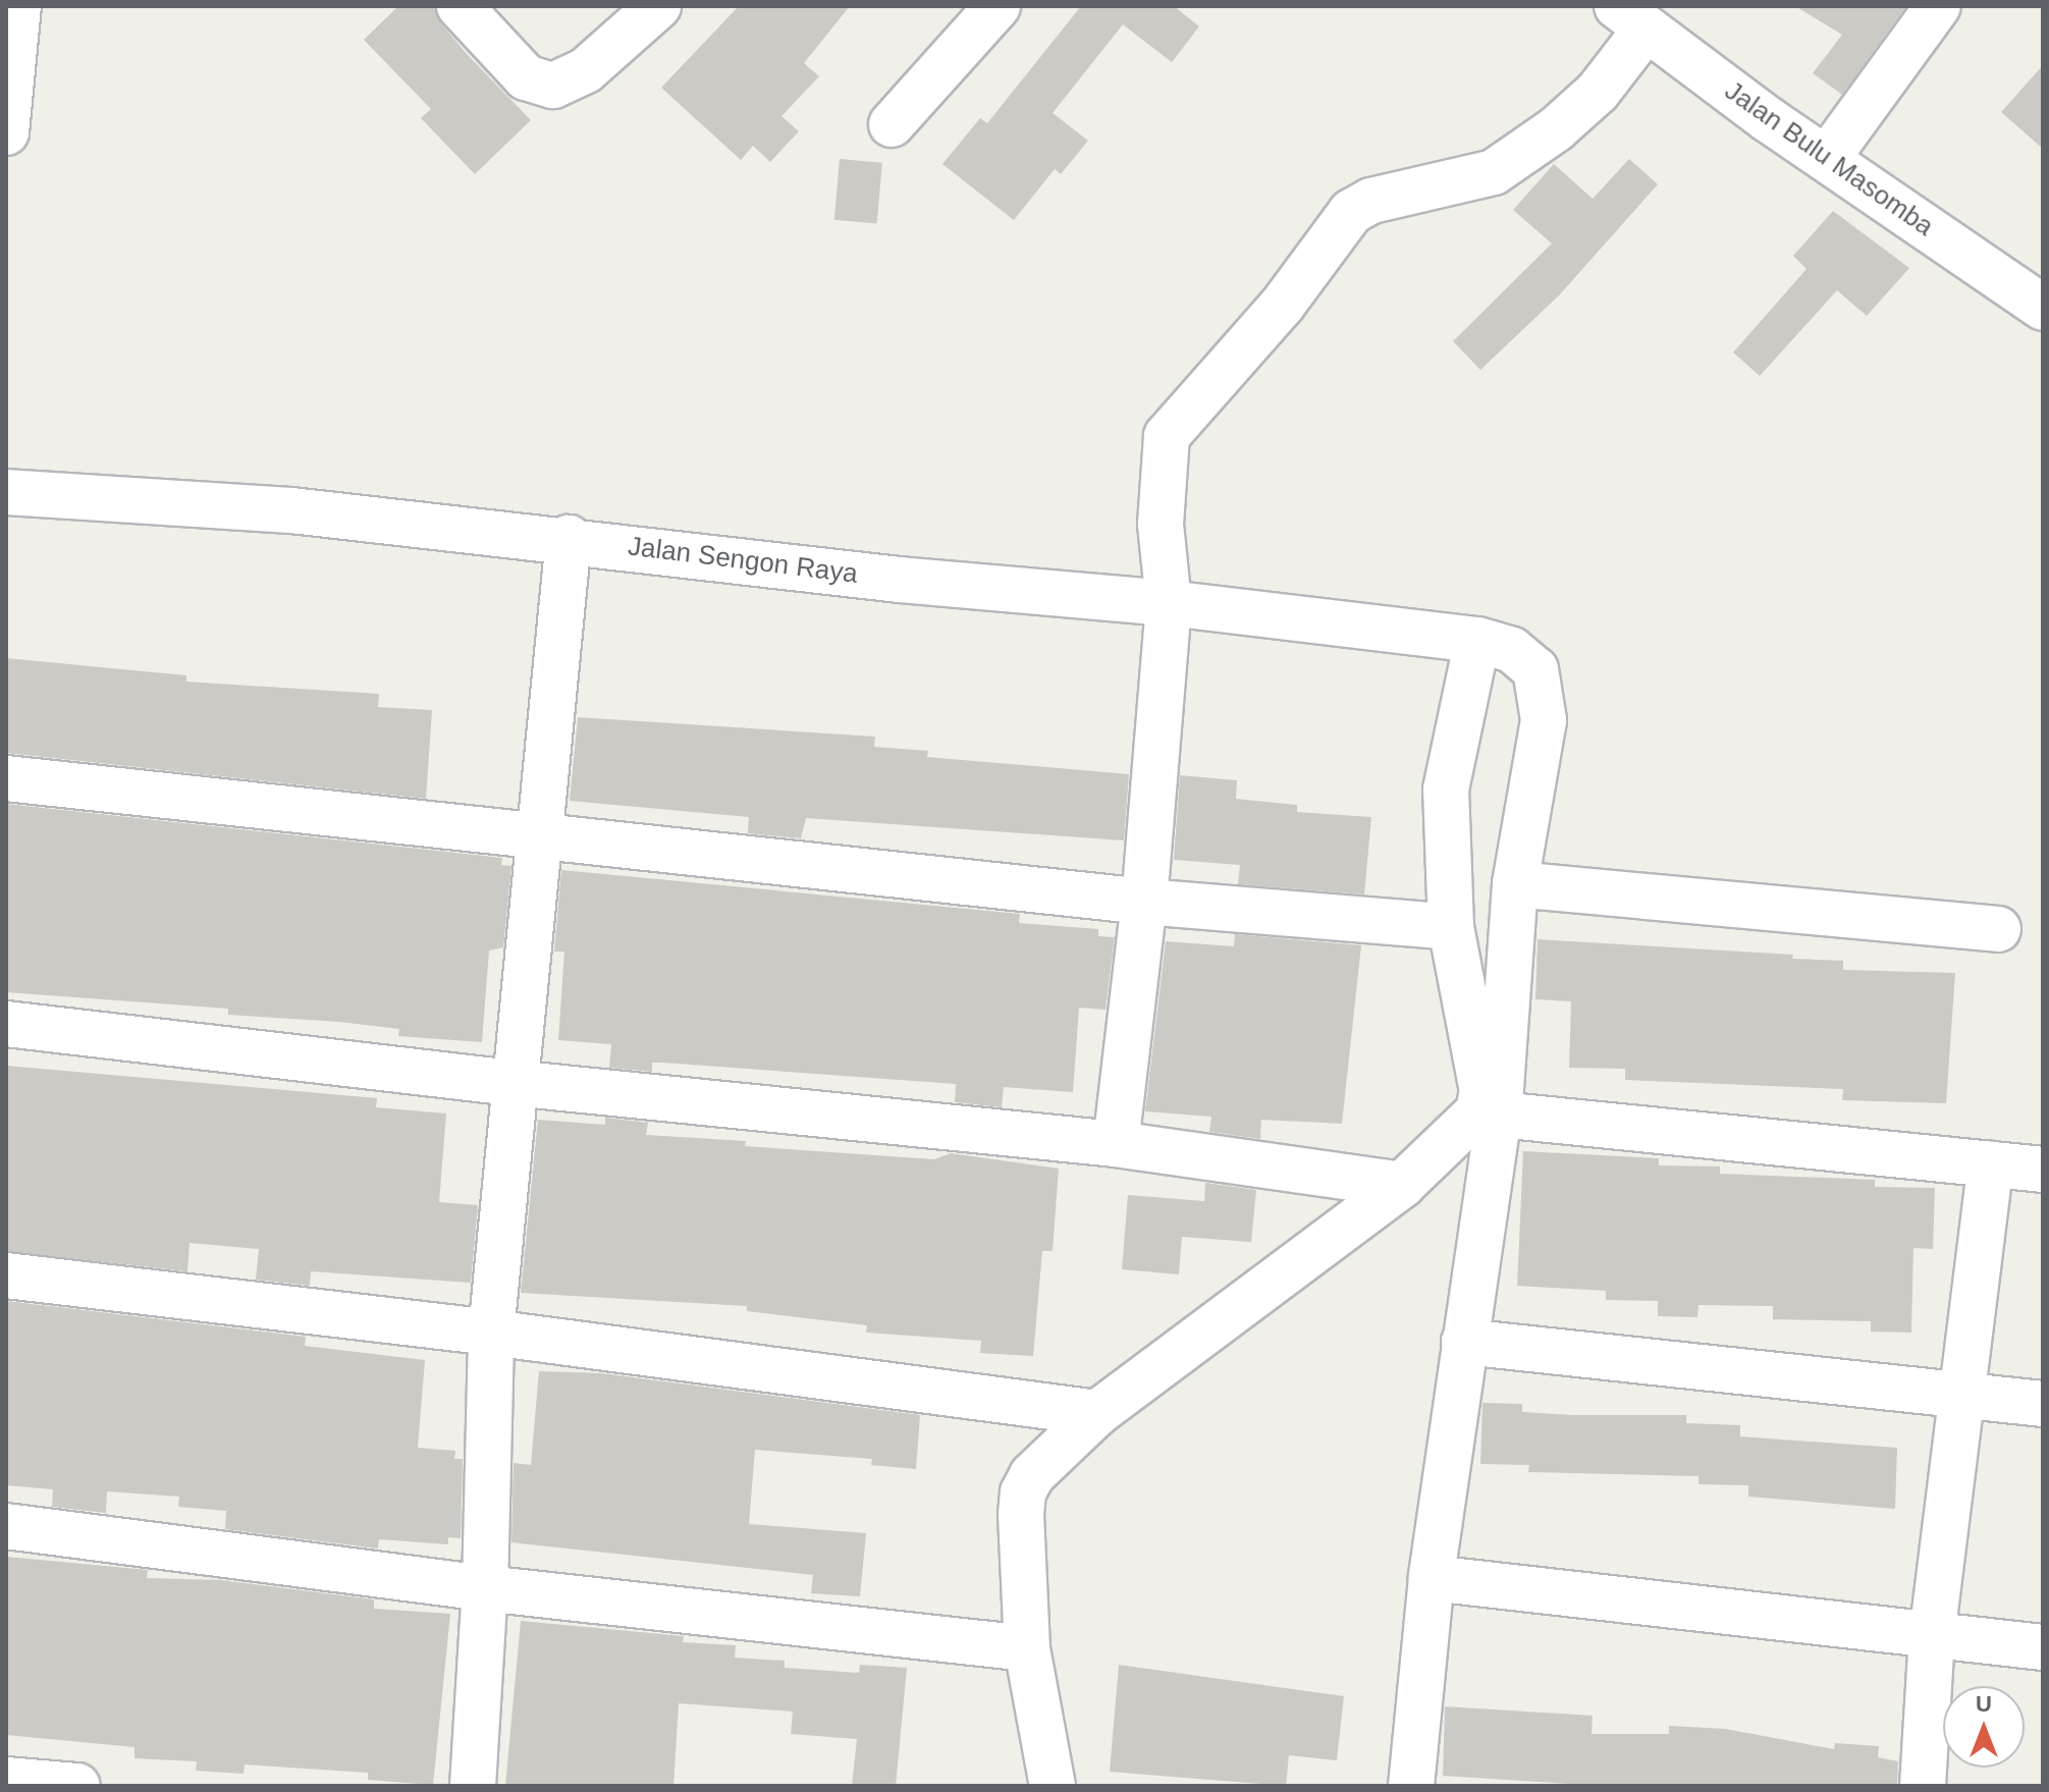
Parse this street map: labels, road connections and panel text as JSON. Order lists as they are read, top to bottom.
{
  "streets": {
    "street": ["Jalan Bulu Masomba", "Jalan Sengon Raya"]
  },
  "north": "top"
}
